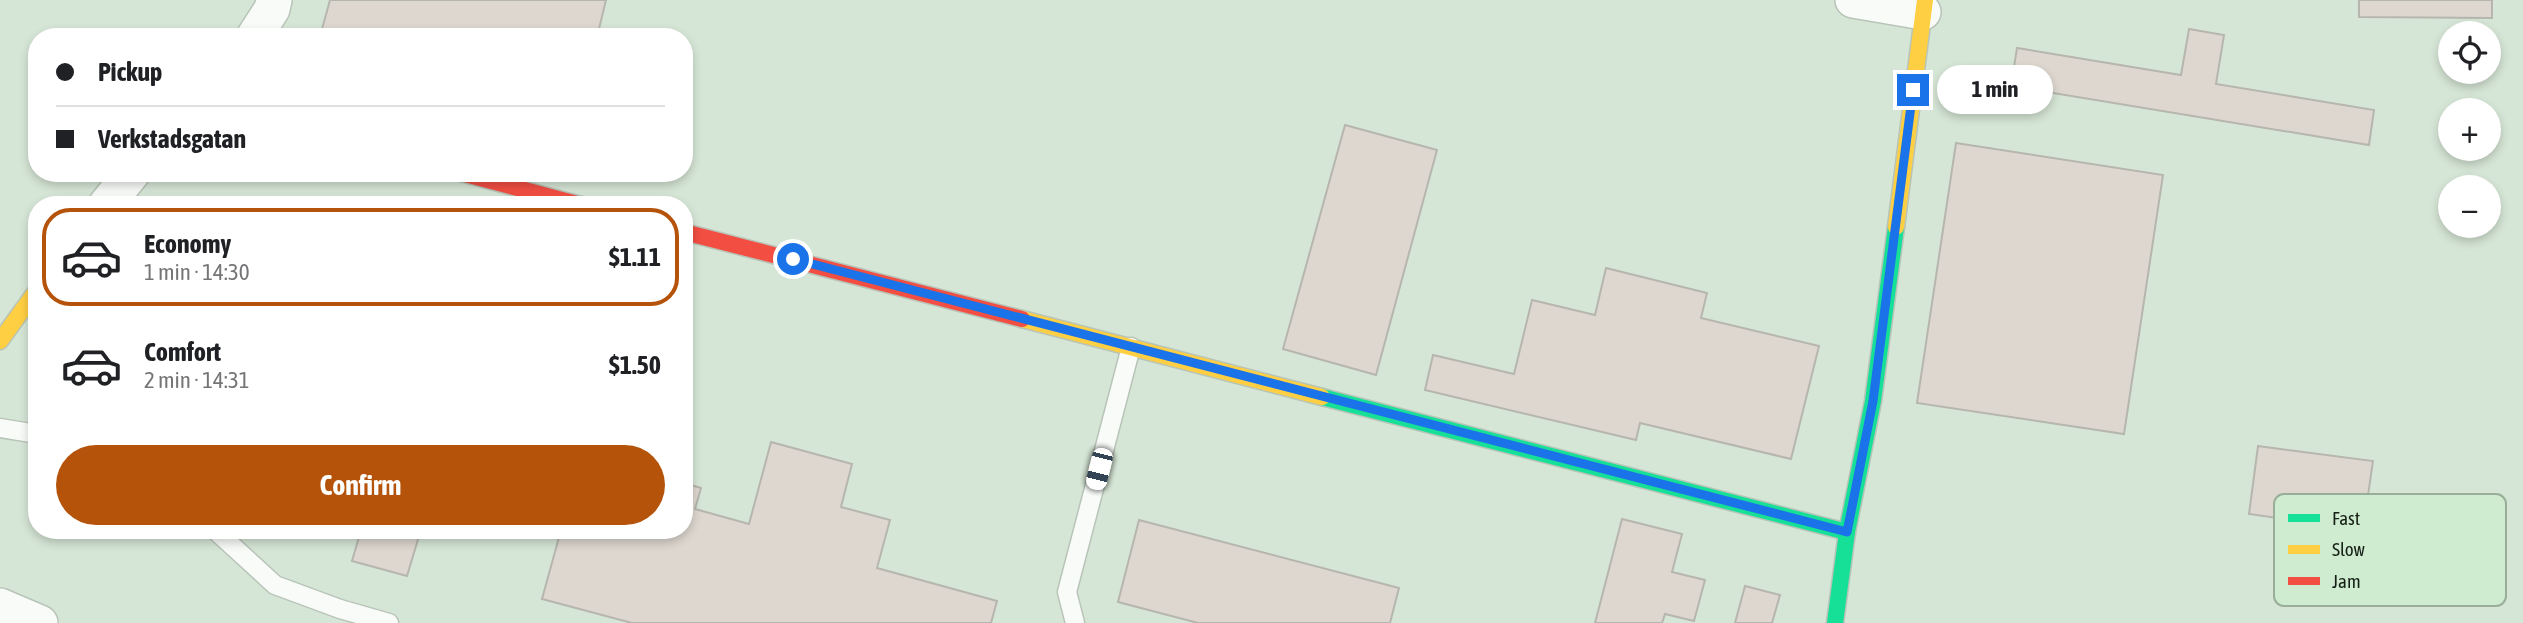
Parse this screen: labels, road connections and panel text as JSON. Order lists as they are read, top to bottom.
{
  "legend": ["Fast", "Slow", "Jam"],
  "page": {
    "map_buttons": ["+", "−"],
    "banner": ["Pickup", "Verkstadsgatan"],
    "bubble": "1 min",
    "list": [
      {
        "name": "Economy",
        "note": "1 min · 14:30",
        "value": "$1.11"
      },
      {
        "name": "Comfort",
        "note": "2 min · 14:31",
        "value": "$1.50"
      }
    ],
    "buttons": "Confirm"
  }
}
